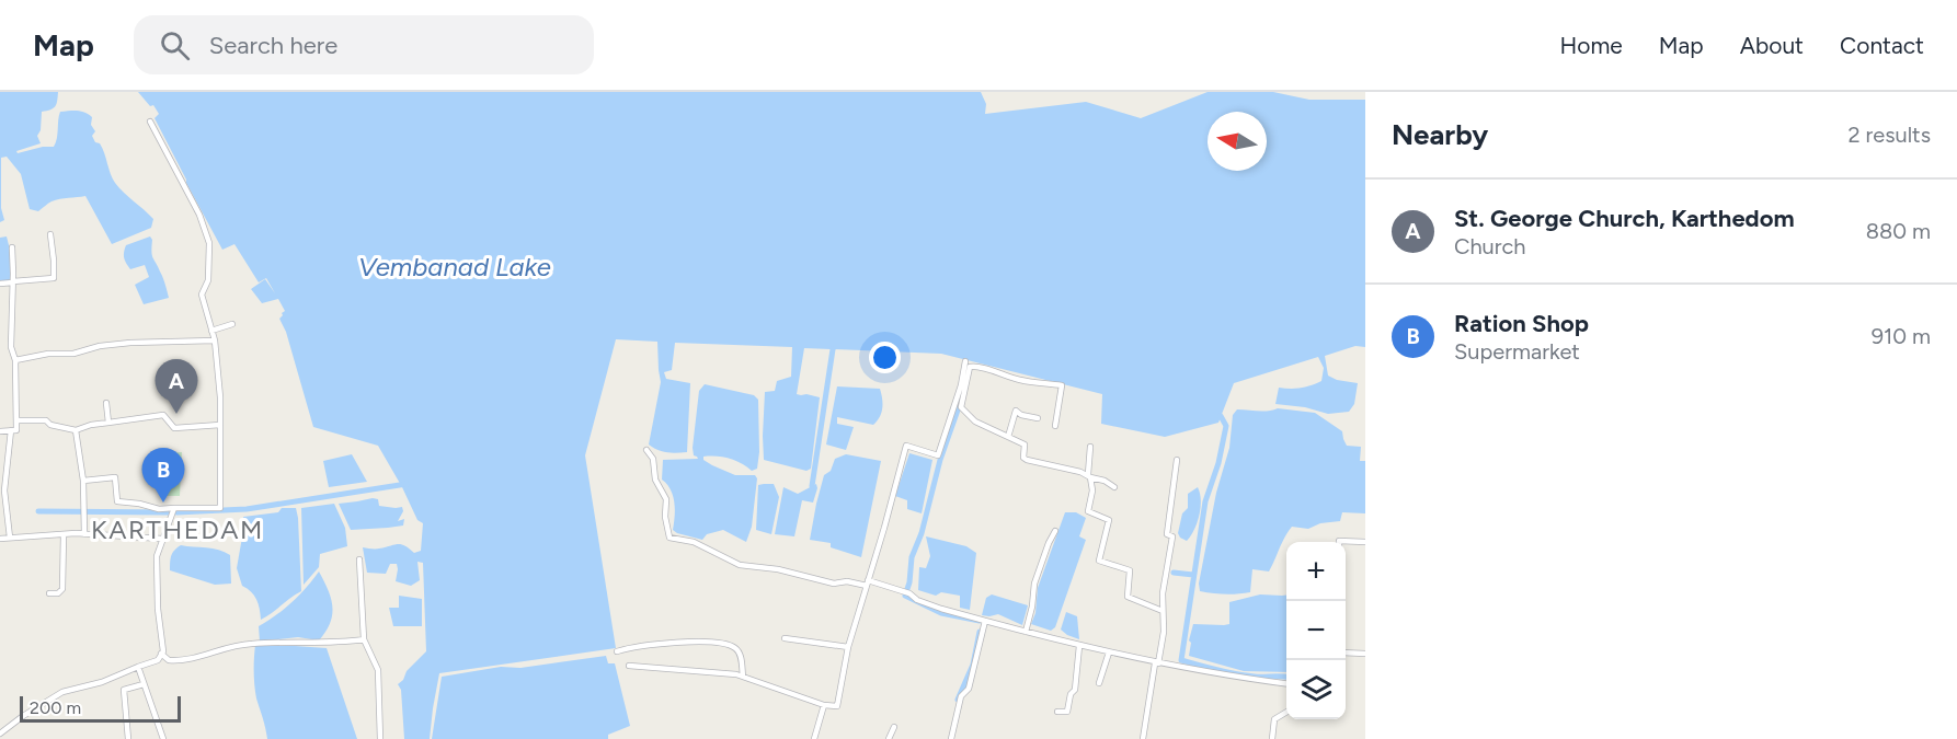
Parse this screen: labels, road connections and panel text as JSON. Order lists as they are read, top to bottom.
{
  "districts": ["KARTHEDAM"],
  "water": ["Vembanad Lake"],
  "scale_bar": "200 m",
  "north": "left",
  "page": {
    "header": "Map",
    "search": "Search here",
    "nav": [
      "Home",
      "Map",
      "About",
      "Contact"
    ],
    "heading": ["Nearby", "2 results"],
    "list": [
      {
        "mark": "A",
        "name": "St. George Church, Karthedom",
        "note": "Church",
        "value": "880 m"
      },
      {
        "mark": "B",
        "name": "Ration Shop",
        "note": "Supermarket",
        "value": "910 m"
      }
    ],
    "pins": ["A", "B"],
    "map_buttons": ["+", "−"],
    "scale": "200 m"
  }
}
